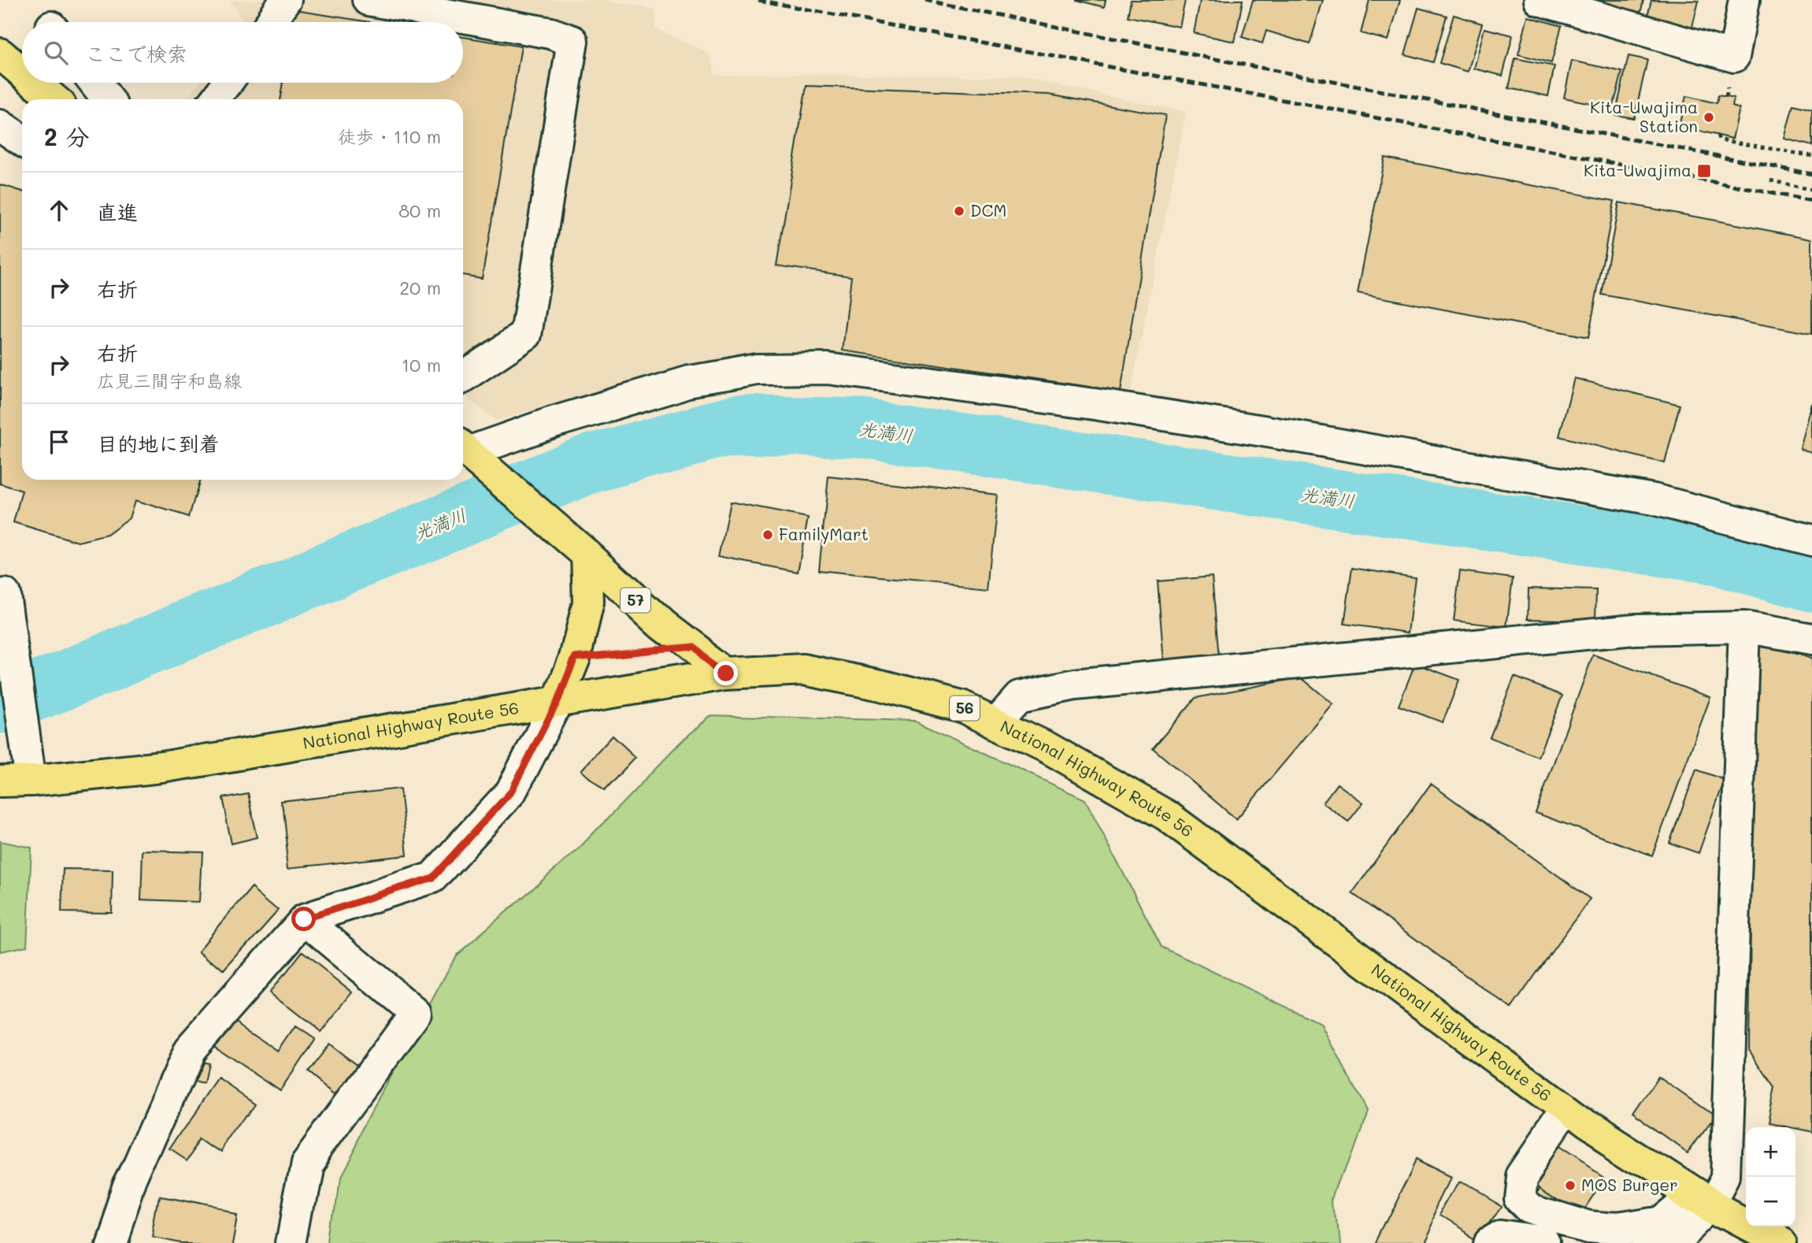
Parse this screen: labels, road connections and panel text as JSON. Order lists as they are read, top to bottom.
{
  "streets": {
    "main road": ["57", "56", "National Highway Route 56"]
  },
  "crossings": [
    ["57", "National Highway Route 56"]
  ],
  "water": ["光満川"],
  "places": {
    "other": [
      "Kita-Uwajima Station",
      "DCM",
      "FamilyMart",
      "MOS Burger"
    ],
    "transit": ["Kita-Uwajima"]
  },
  "page": {
    "search": "ここで検索",
    "heading": ["2 分", "徒歩 · 110 m"],
    "list": [
      ["直進", "80 m"],
      ["右折", "20 m"],
      ["右折", "広見三間宇和島線", "10 m"],
      "目的地に到着"
    ],
    "map_buttons": ["+", "−"]
  }
}
